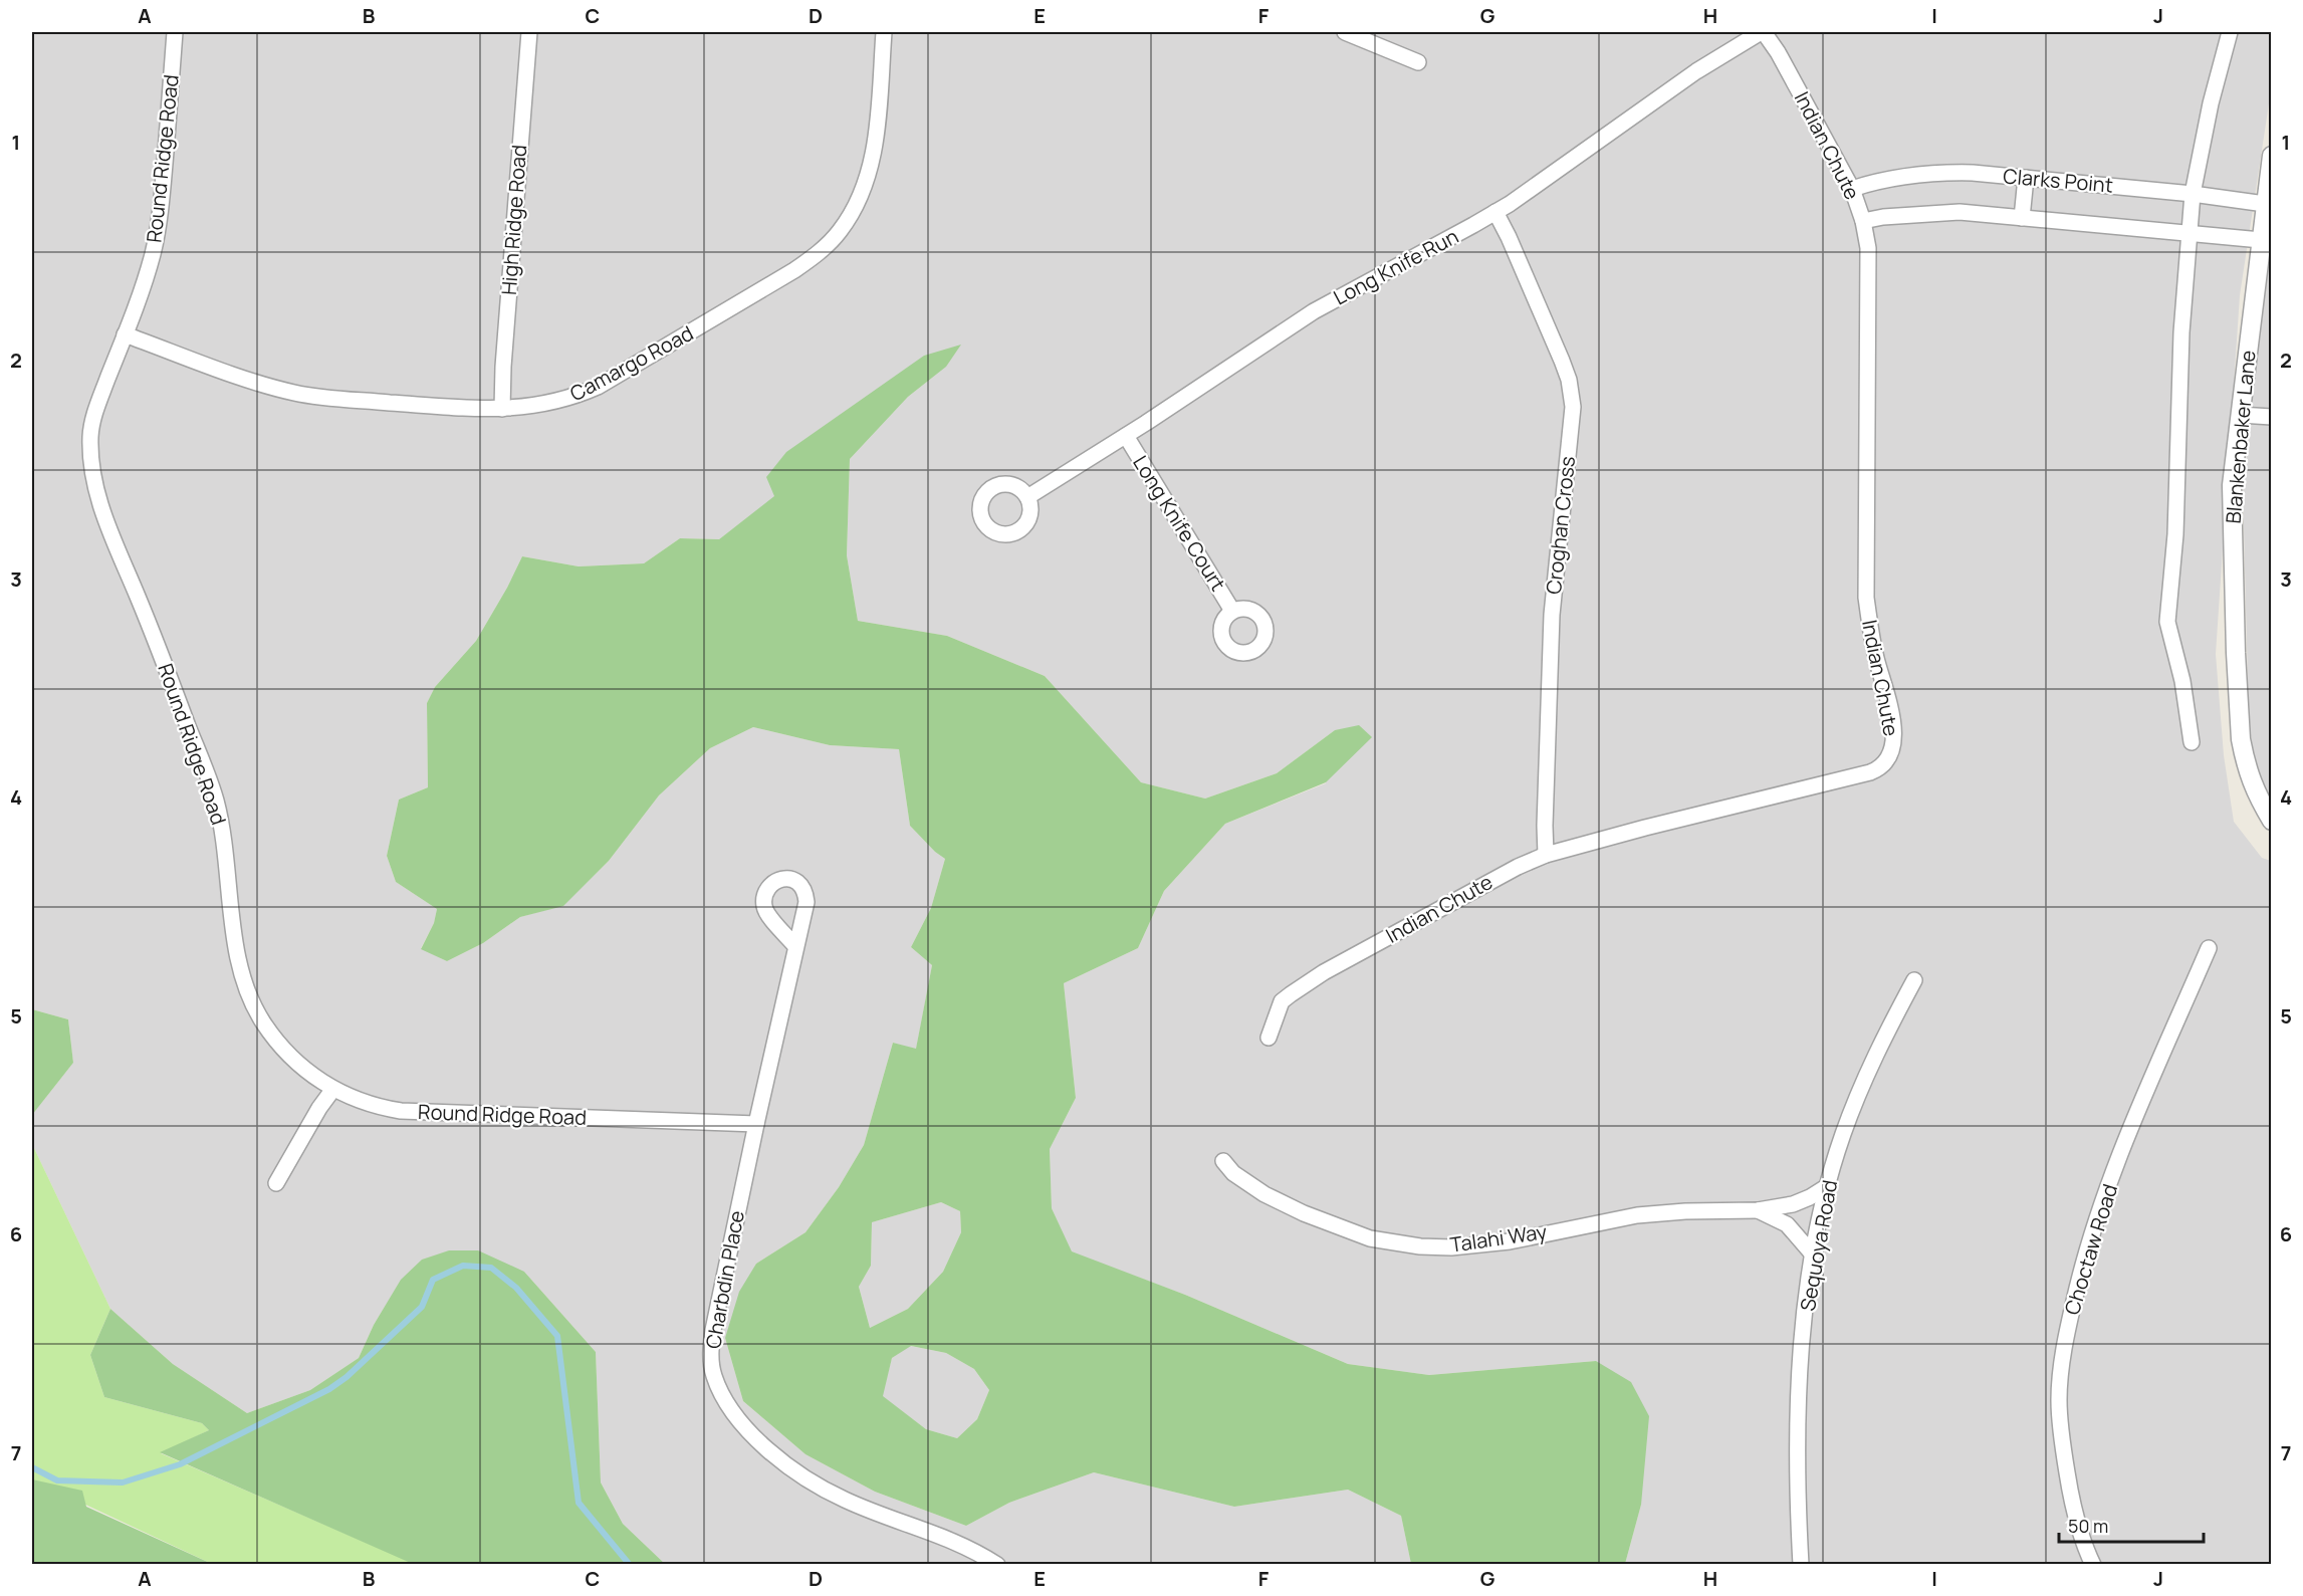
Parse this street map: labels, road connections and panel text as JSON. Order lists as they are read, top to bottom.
{
  "streets": {
    "street": [
      "Indian Chute",
      "Round Ridge Road",
      "Clarks Point",
      "High Ridge Road",
      "Long Knife Run",
      "Camargo Road",
      "Blankenbaker Lane",
      "Long Knife Court",
      "Croghan Cross",
      "Talahi Way",
      "Sequoya Road",
      "Choctaw Road",
      "Charbdin Place"
    ]
  },
  "crossings": [
    ["Indian Chute", "Clarks Point"],
    ["Indian Chute", "Long Knife Run"],
    ["Indian Chute", "Croghan Cross"],
    ["Round Ridge Road", "Camargo Road"],
    ["Round Ridge Road", "Charbdin Place"],
    ["Clarks Point", "Blankenbaker Lane"],
    ["High Ridge Road", "Camargo Road"],
    ["Long Knife Run", "Long Knife Court"],
    ["Long Knife Run", "Croghan Cross"],
    ["Talahi Way", "Sequoya Road"]
  ],
  "scale_bar": "50 m",
  "grid": {
    "columns": [
      "A",
      "B",
      "C",
      "D",
      "E",
      "F",
      "G",
      "H",
      "I",
      "J"
    ],
    "rows": [
      "1",
      "2",
      "3",
      "4",
      "5",
      "6",
      "7"
    ]
  }
}
